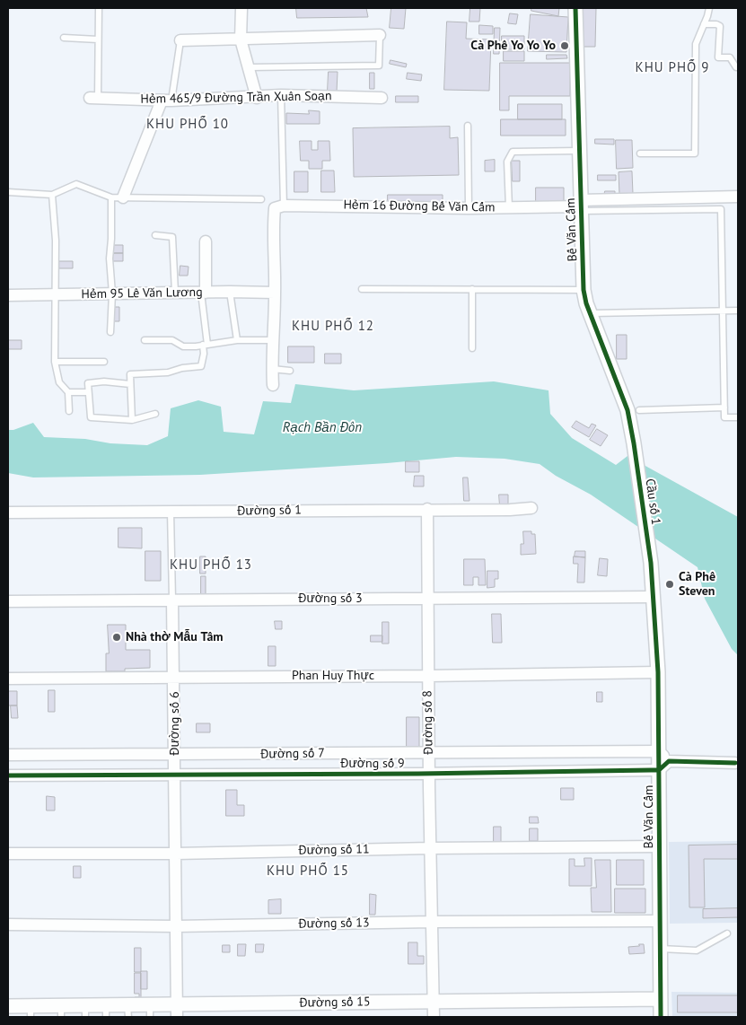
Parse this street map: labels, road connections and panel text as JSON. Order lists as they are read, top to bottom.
{
  "streets": {
    "street": [
      "Hẻm 465/9 Đường Trần Xuân Soạn",
      "Hẻm 16 Đường Bế Văn Cấm",
      "Bế Văn Cấm",
      "Hẻm 95 Lê Văn Lương",
      "Cầu số 1",
      "Đường số 1",
      "Đường số 3",
      "Phan Huy Thực",
      "Đường số 8",
      "Đường số 6",
      "Đường số 7",
      "Đường số 9",
      "Đường số 11",
      "Đường số 13",
      "Đường số 15"
    ]
  },
  "crossings": [
    ["Hẻm 16 Đường Bế Văn Cấm", "Bế Văn Cấm"],
    ["Bế Văn Cấm", "Cầu số 1"],
    ["Bế Văn Cấm", "Đường số 3"],
    ["Bế Văn Cấm", "Phan Huy Thực"],
    ["Bế Văn Cấm", "Đường số 7"],
    ["Bế Văn Cấm", "Đường số 9"],
    ["Bế Văn Cấm", "Đường số 11"],
    ["Bế Văn Cấm", "Đường số 13"],
    ["Bế Văn Cấm", "Đường số 15"],
    ["Đường số 1", "Đường số 8"],
    ["Đường số 1", "Đường số 6"],
    ["Đường số 3", "Đường số 8"],
    ["Đường số 3", "Đường số 6"],
    ["Phan Huy Thực", "Đường số 8"],
    ["Phan Huy Thực", "Đường số 6"],
    ["Đường số 8", "Đường số 7"],
    ["Đường số 8", "Đường số 9"],
    ["Đường số 8", "Đường số 11"],
    ["Đường số 8", "Đường số 13"],
    ["Đường số 8", "Đường số 15"],
    ["Đường số 6", "Đường số 7"],
    ["Đường số 6", "Đường số 9"],
    ["Đường số 6", "Đường số 11"],
    ["Đường số 6", "Đường số 13"],
    ["Đường số 6", "Đường số 15"]
  ],
  "districts": [
    "KHU PHỐ 9",
    "KHU PHỐ 10",
    "KHU PHỐ 12",
    "KHU PHỐ 13",
    "KHU PHỐ 15"
  ],
  "water": ["Rạch Bần Đôn"],
  "places": ["Cà Phê Yo Yo Yo", "Cà Phê Steven", "Nhà thờ Mẫu Tâm"]
}
